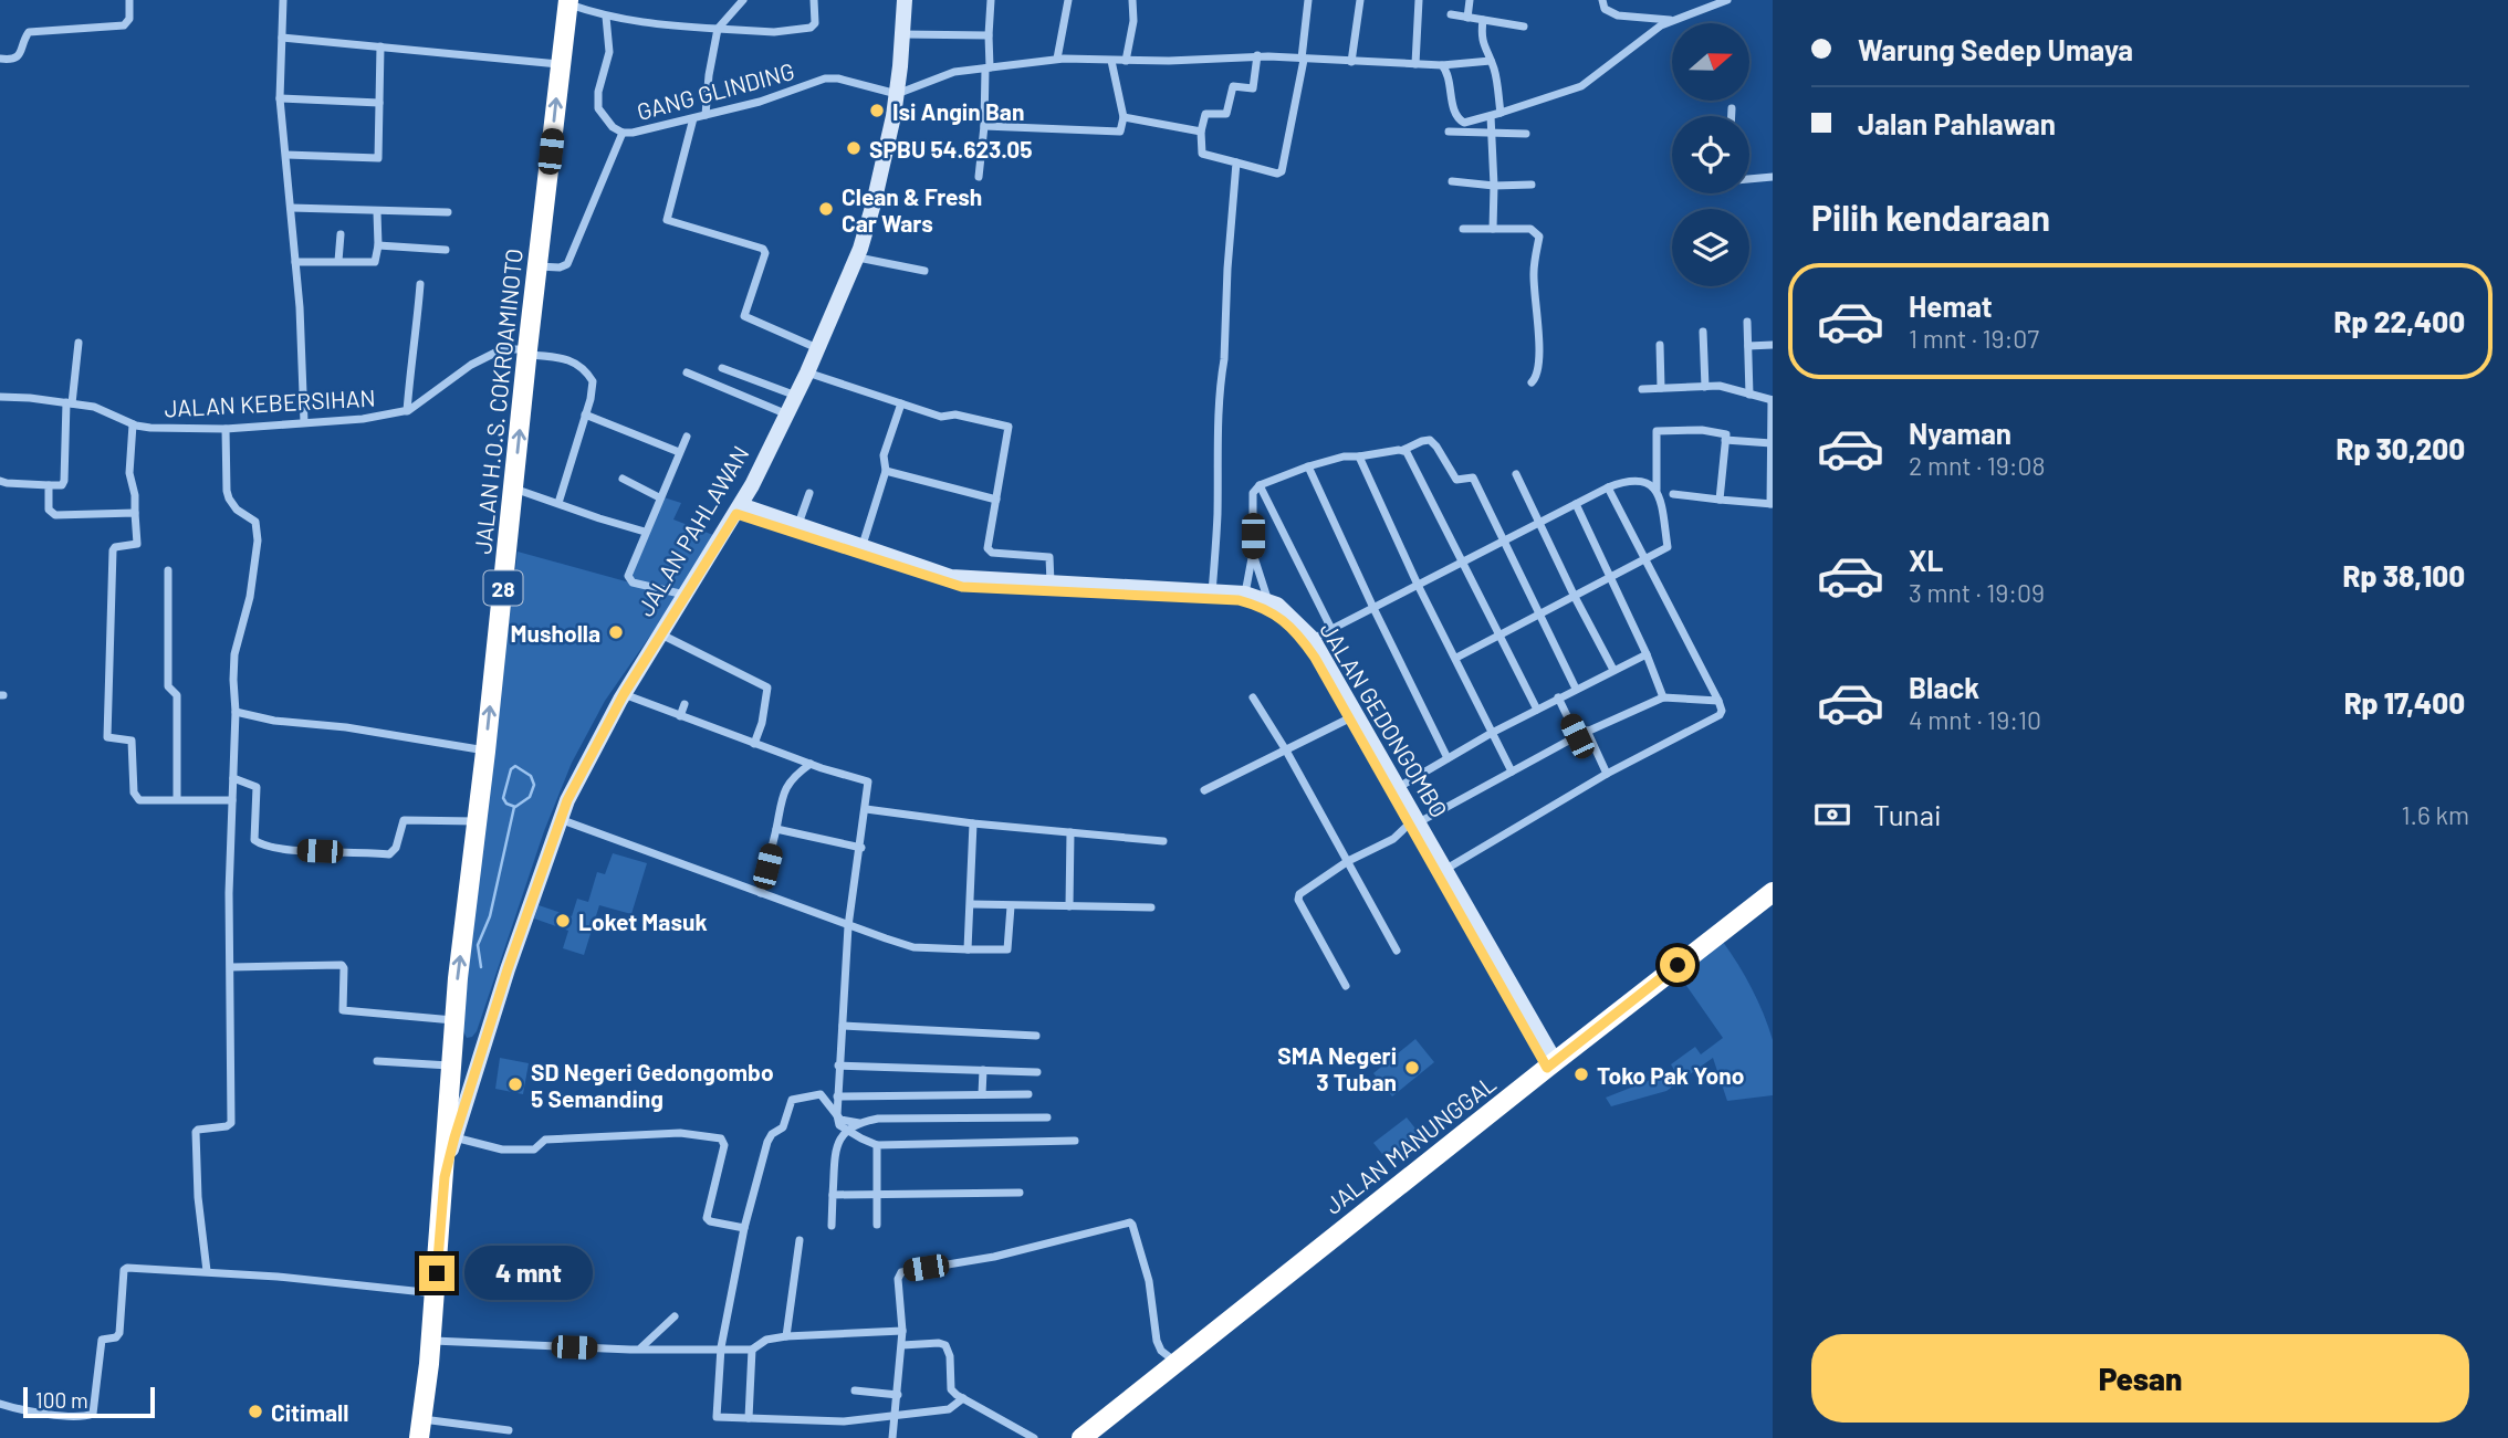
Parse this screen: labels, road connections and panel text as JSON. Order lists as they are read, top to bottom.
{
  "streets": {
    "highway": [
      "JALAN H.O.S. COKROAMINOTO",
      "JALAN PAHLAWAN",
      "28",
      "JALAN MANUNGGAL"
    ],
    "street": ["GANG GLINDING", "JALAN KEBERSIHAN", "JALAN GEDONGOMBO"]
  },
  "crossings": [
    ["GANG GLINDING", "JALAN PAHLAWAN"],
    ["JALAN H.O.S. COKROAMINOTO", "JALAN KEBERSIHAN"],
    ["JALAN H.O.S. COKROAMINOTO", "JALAN PAHLAWAN"],
    ["JALAN PAHLAWAN", "JALAN GEDONGOMBO"],
    ["JALAN GEDONGOMBO", "JALAN MANUNGGAL"]
  ],
  "one_way": ["JALAN H.O.S. COKROAMINOTO"],
  "places": [
    "Isi Angin Ban",
    "SPBU 54.623.05",
    "Clean & Fresh Car Wars",
    "Musholla",
    "Loket Masuk",
    "SMA Negeri 3 Tuban",
    "Toko Pak Yono",
    "SD Negeri Gedongombo 5 Semanding",
    "Citimall"
  ],
  "scale_bar": "100 m",
  "north": "right",
  "page": {
    "banner": ["Warung Sedep Umaya", "Jalan Pahlawan"],
    "heading": "Pilih kendaraan",
    "list": [
      {
        "name": "Hemat",
        "note": "1 mnt · 19:07",
        "value": "Rp 22,400"
      },
      {
        "name": "Nyaman",
        "note": "2 mnt · 19:08",
        "value": "Rp 30,200"
      },
      {
        "name": "XL",
        "note": "3 mnt · 19:09",
        "value": "Rp 38,100"
      },
      {
        "name": "Black",
        "note": "4 mnt · 19:10",
        "value": "Rp 17,400"
      }
    ],
    "pay": ["Tunai", "1.6 km"],
    "bubble": "4 mnt",
    "buttons": "Pesan",
    "scale": "100 m"
  }
}
